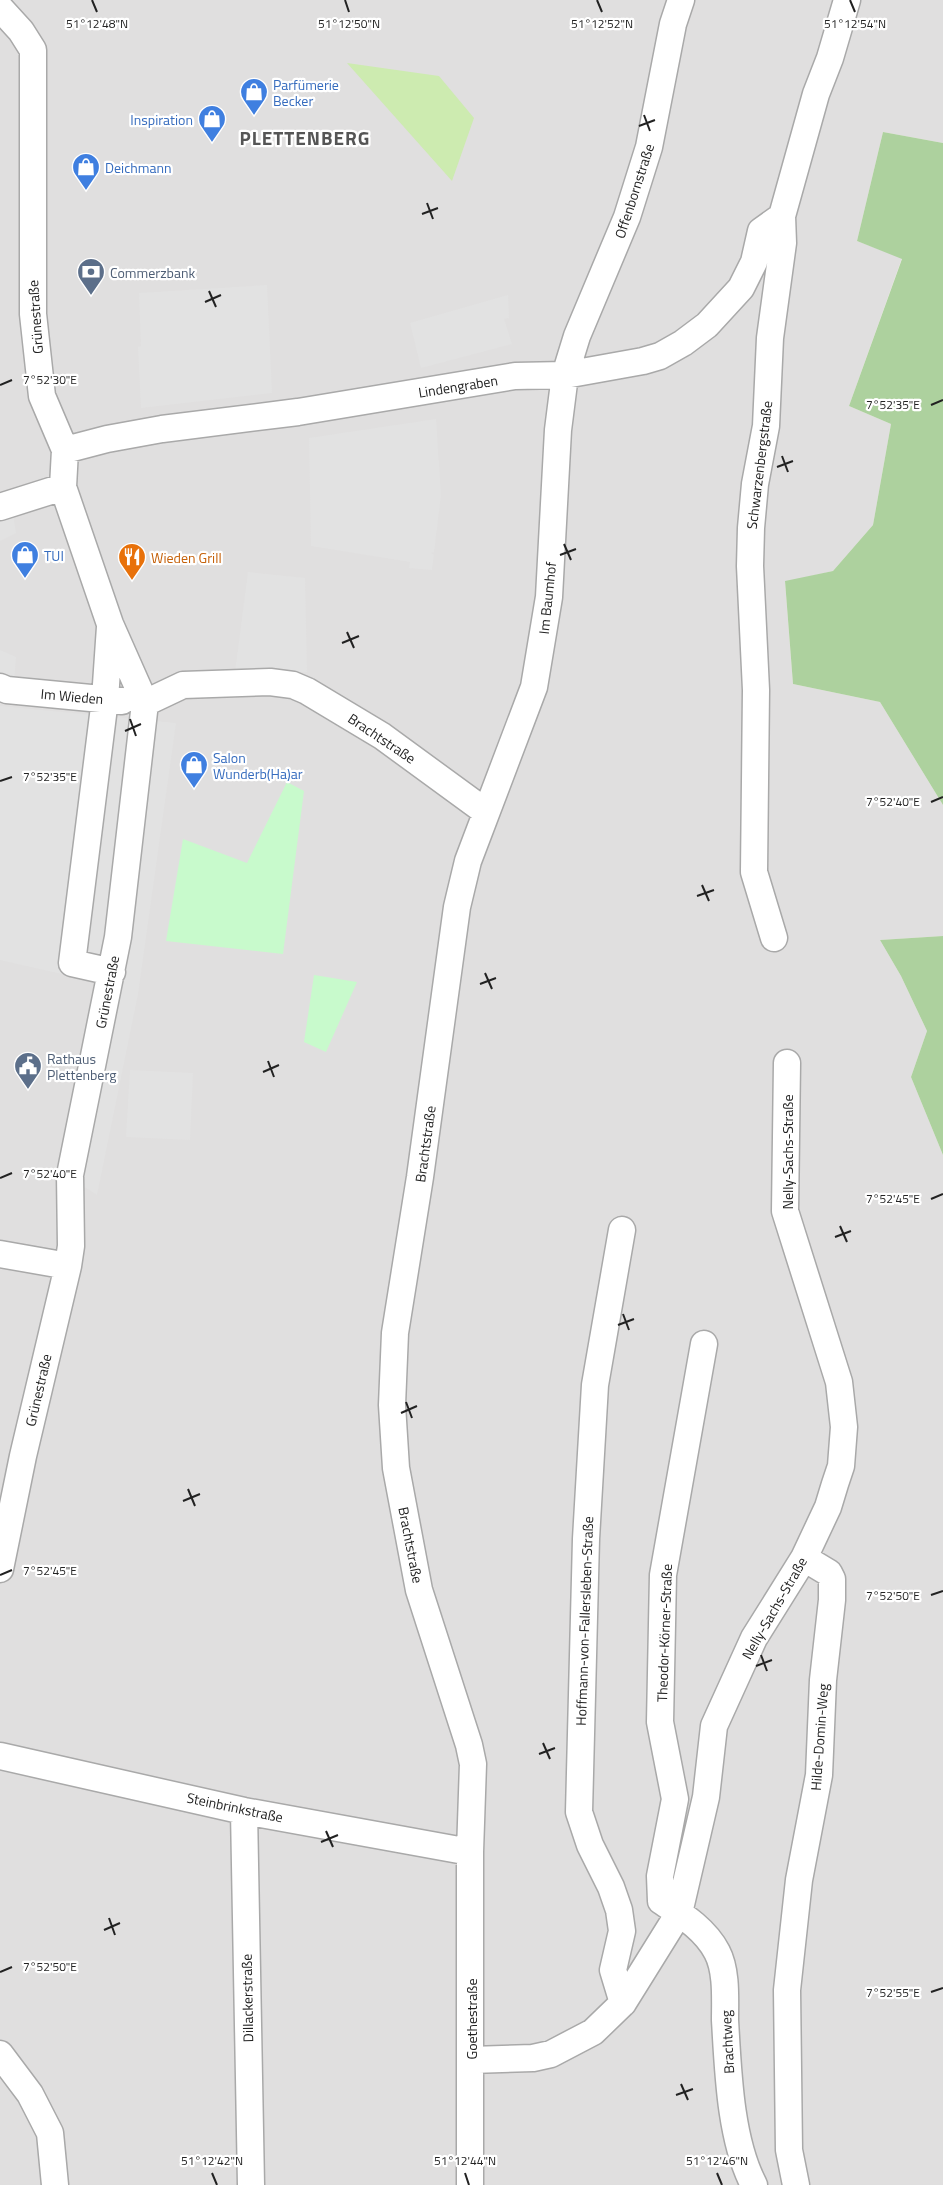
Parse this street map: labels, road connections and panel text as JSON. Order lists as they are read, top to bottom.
{
  "streets": {
    "street": [
      "Offenbornstraße",
      "Grünestraße",
      "Lindengraben",
      "Schwarzenbergstraße",
      "Im Baumhof",
      "Im Wieden",
      "Brachtstraße",
      "Nelly-Sachs-Straße",
      "Hoffmann-von-Fallersleben-Straße",
      "Theodor-Körner-Straße",
      "Hilde-Domin-Weg",
      "Steinbrinkstraße",
      "Dillackerstraße",
      "Goethestraße",
      "Brachtweg"
    ]
  },
  "crossings": [
    ["Offenbornstraße", "Lindengraben"],
    ["Offenbornstraße", "Im Baumhof"],
    ["Grünestraße", "Lindengraben"],
    ["Grünestraße", "Im Wieden"],
    ["Grünestraße", "Brachtstraße"],
    ["Lindengraben", "Schwarzenbergstraße"],
    ["Lindengraben", "Im Baumhof"],
    ["Im Baumhof", "Brachtstraße"],
    ["Im Wieden", "Brachtstraße"],
    ["Brachtstraße", "Steinbrinkstraße"],
    ["Brachtstraße", "Goethestraße"],
    ["Nelly-Sachs-Straße", "Hoffmann-von-Fallersleben-Straße"],
    ["Nelly-Sachs-Straße", "Theodor-Körner-Straße"],
    ["Nelly-Sachs-Straße", "Hilde-Domin-Weg"],
    ["Nelly-Sachs-Straße", "Goethestraße"],
    ["Nelly-Sachs-Straße", "Brachtweg"],
    ["Theodor-Körner-Straße", "Brachtweg"],
    ["Steinbrinkstraße", "Dillackerstraße"],
    ["Steinbrinkstraße", "Goethestraße"]
  ],
  "districts": ["PLETTENBERG"],
  "places": {
    "shop": [
      "Parfümerie Becker",
      "Inspiration",
      "Deichmann",
      "TUI",
      "Salon Wunderb(Ha)ar"
    ],
    "bank": ["Commerzbank"],
    "restaurant": ["Wieden Grill"],
    "public building": ["Rathaus Plettenberg"]
  },
  "coordinates": [
    "51°12'48\"N",
    "51°12'50\"N",
    "51°12'52\"N",
    "51°12'54\"N",
    "7°52'30\"E",
    "7°52'35\"E",
    "7°52'40\"E",
    "7°52'45\"E",
    "7°52'50\"E",
    "7°52'55\"E",
    "51°12'42\"N",
    "51°12'44\"N",
    "51°12'46\"N"
  ]
}
